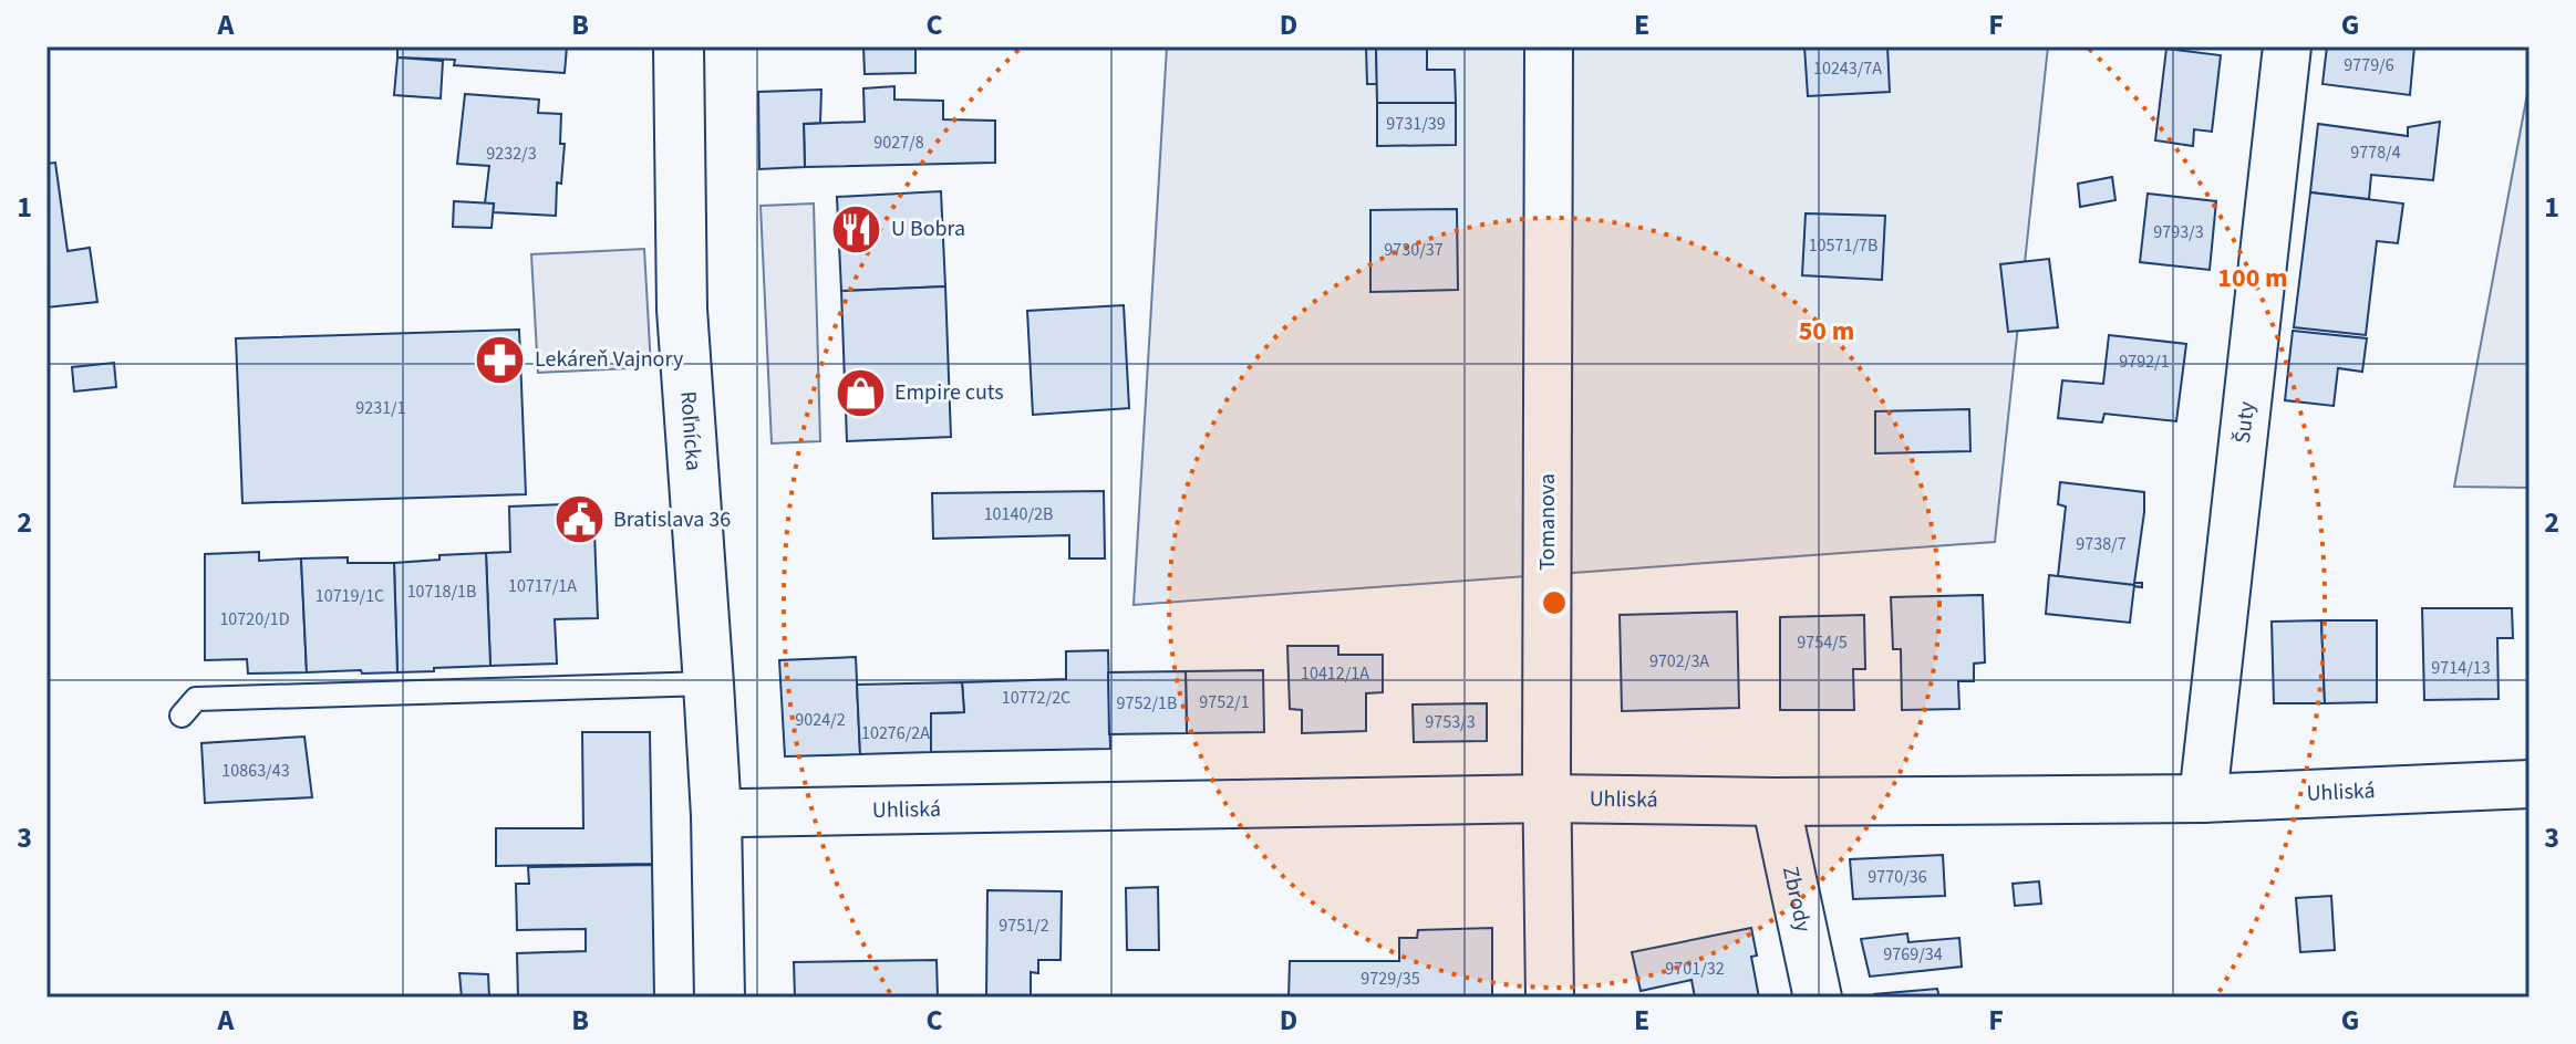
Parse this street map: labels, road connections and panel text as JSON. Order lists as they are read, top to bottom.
{
  "streets": {
    "street": [
      "Šuty",
      "Roľnícka",
      "Tomanova",
      "Uhliská",
      "Zbrody"
    ]
  },
  "crossings": [
    ["Šuty", "Uhliská"],
    ["Roľnícka", "Uhliská"],
    ["Tomanova", "Uhliská"],
    ["Uhliská", "Zbrody"]
  ],
  "places": {
    "restaurant": ["U Bobra"],
    "pharmacy": ["Lekáreň Vajnory"],
    "shop": ["Empire cuts"],
    "public building": ["Bratislava 36"]
  },
  "house_numbers": [
    "9779/6",
    "10243/7A",
    "9731/39",
    "9027/8",
    "9778/4",
    "9232/3",
    "9793/3",
    "10571/7B",
    "9730/37",
    "9792/1",
    "9231/1",
    "10140/2B",
    "9738/7",
    "10717/1A",
    "10718/1B",
    "10719/1C",
    "10720/1D",
    "9754/5",
    "9702/3A",
    "9714/13",
    "10412/1A",
    "10772/2C",
    "9752/1",
    "9752/1B",
    "9024/2",
    "9753/3",
    "10276/2A",
    "10863/43",
    "9770/36",
    "9751/2",
    "9769/34",
    "9701/32",
    "9729/35"
  ],
  "grid": {
    "columns": [
      "A",
      "B",
      "C",
      "D",
      "E",
      "F",
      "G"
    ],
    "rows": ["1", "2", "3"]
  },
  "rings": ["100 m", "50 m"]
}
